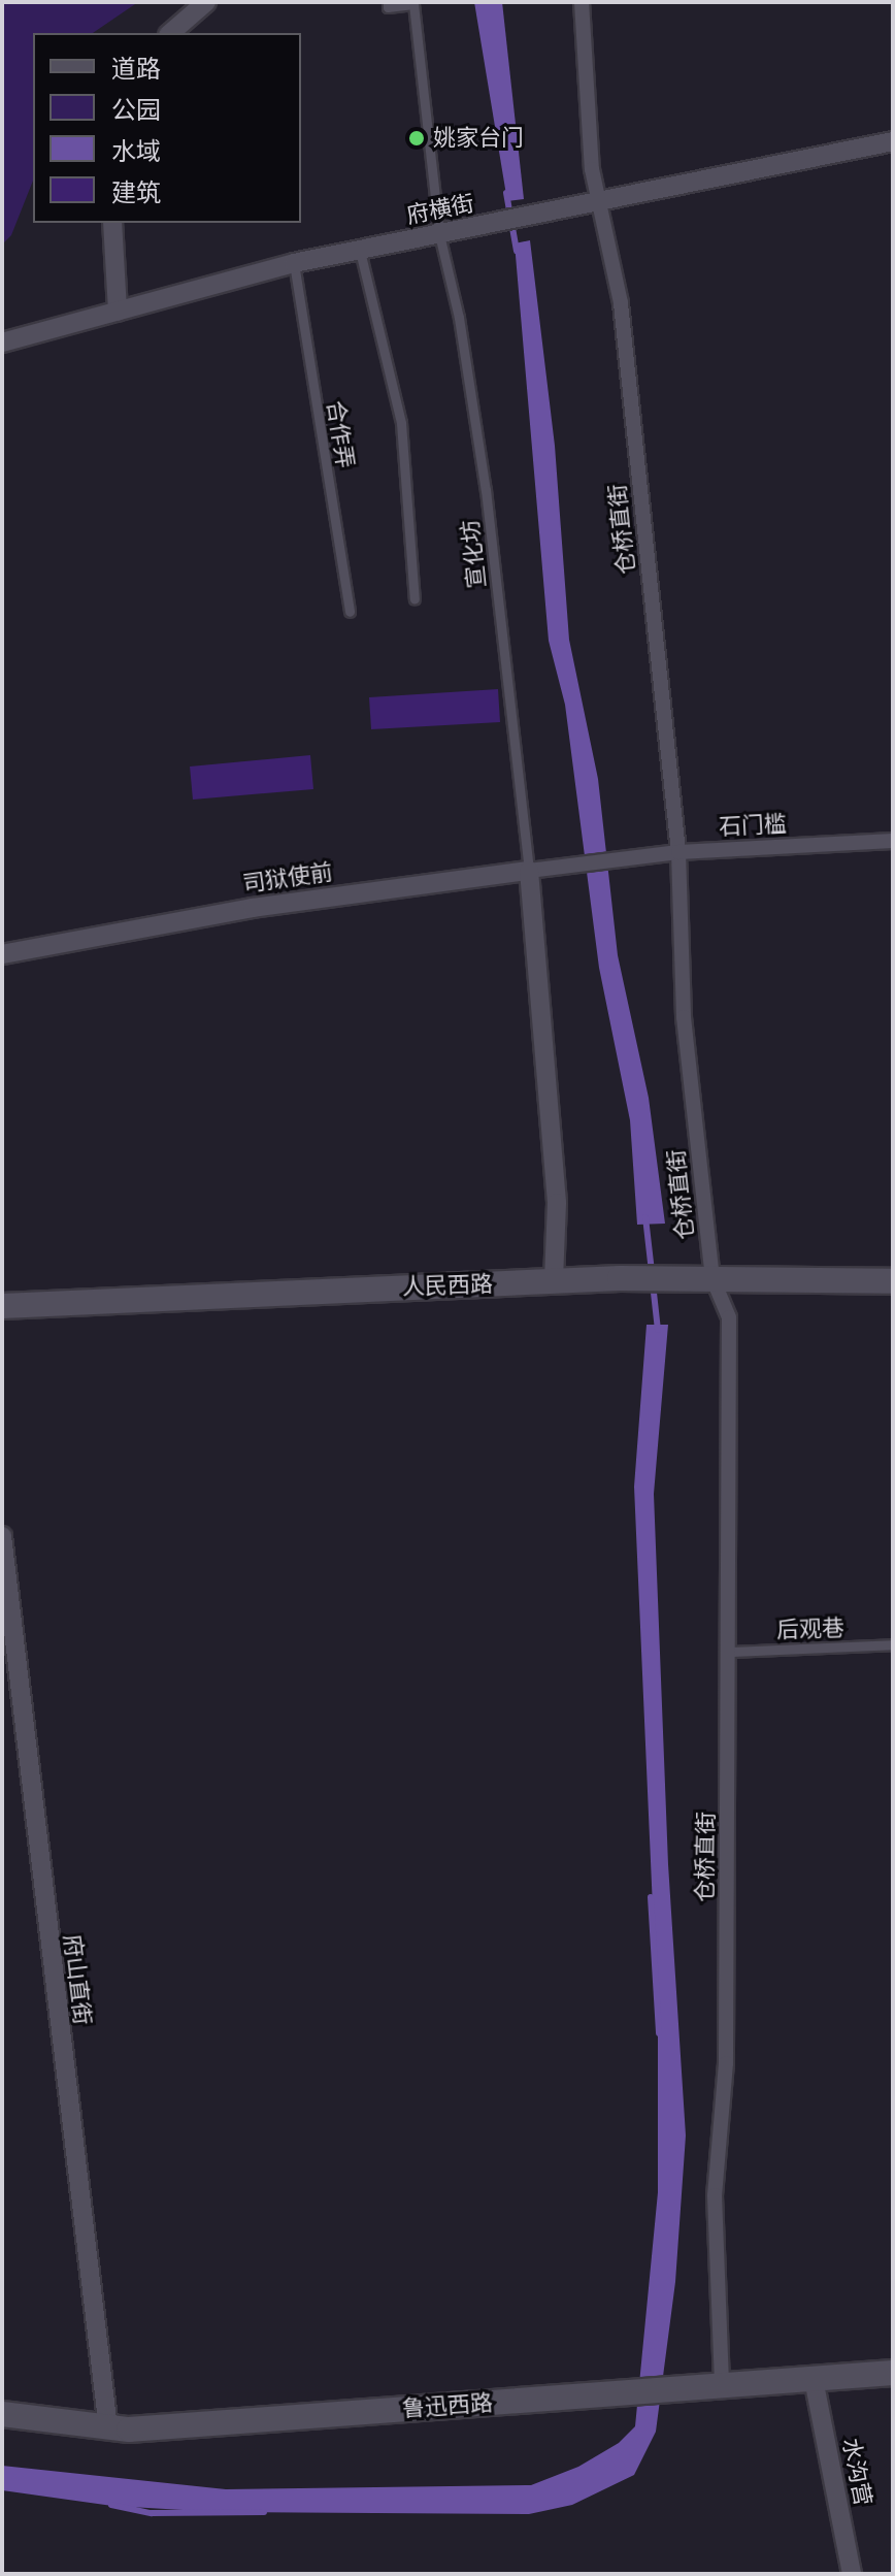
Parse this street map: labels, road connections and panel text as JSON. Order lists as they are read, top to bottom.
{
  "streets": {
    "street": [
      "府横街",
      "仓桥直街",
      "石门槛",
      "司狱使前",
      "人民西路",
      "府山直街",
      "鲁迅西路",
      "水沟营"
    ],
    "lane": ["合作弄", "宣化坊", "后观巷"]
  },
  "crossings": [
    ["府横街", "合作弄"],
    ["府横街", "仓桥直街"],
    ["府横街", "宣化坊"],
    ["仓桥直街", "石门槛"],
    ["仓桥直街", "人民西路"],
    ["仓桥直街", "后观巷"],
    ["仓桥直街", "鲁迅西路"],
    ["宣化坊", "司狱使前"],
    ["石门槛", "司狱使前"],
    ["府山直街", "鲁迅西路"],
    ["鲁迅西路", "水沟营"]
  ],
  "places": ["姚家台门"],
  "legend": [
    "道路",
    "公园",
    "水域",
    "建筑"
  ]
}
